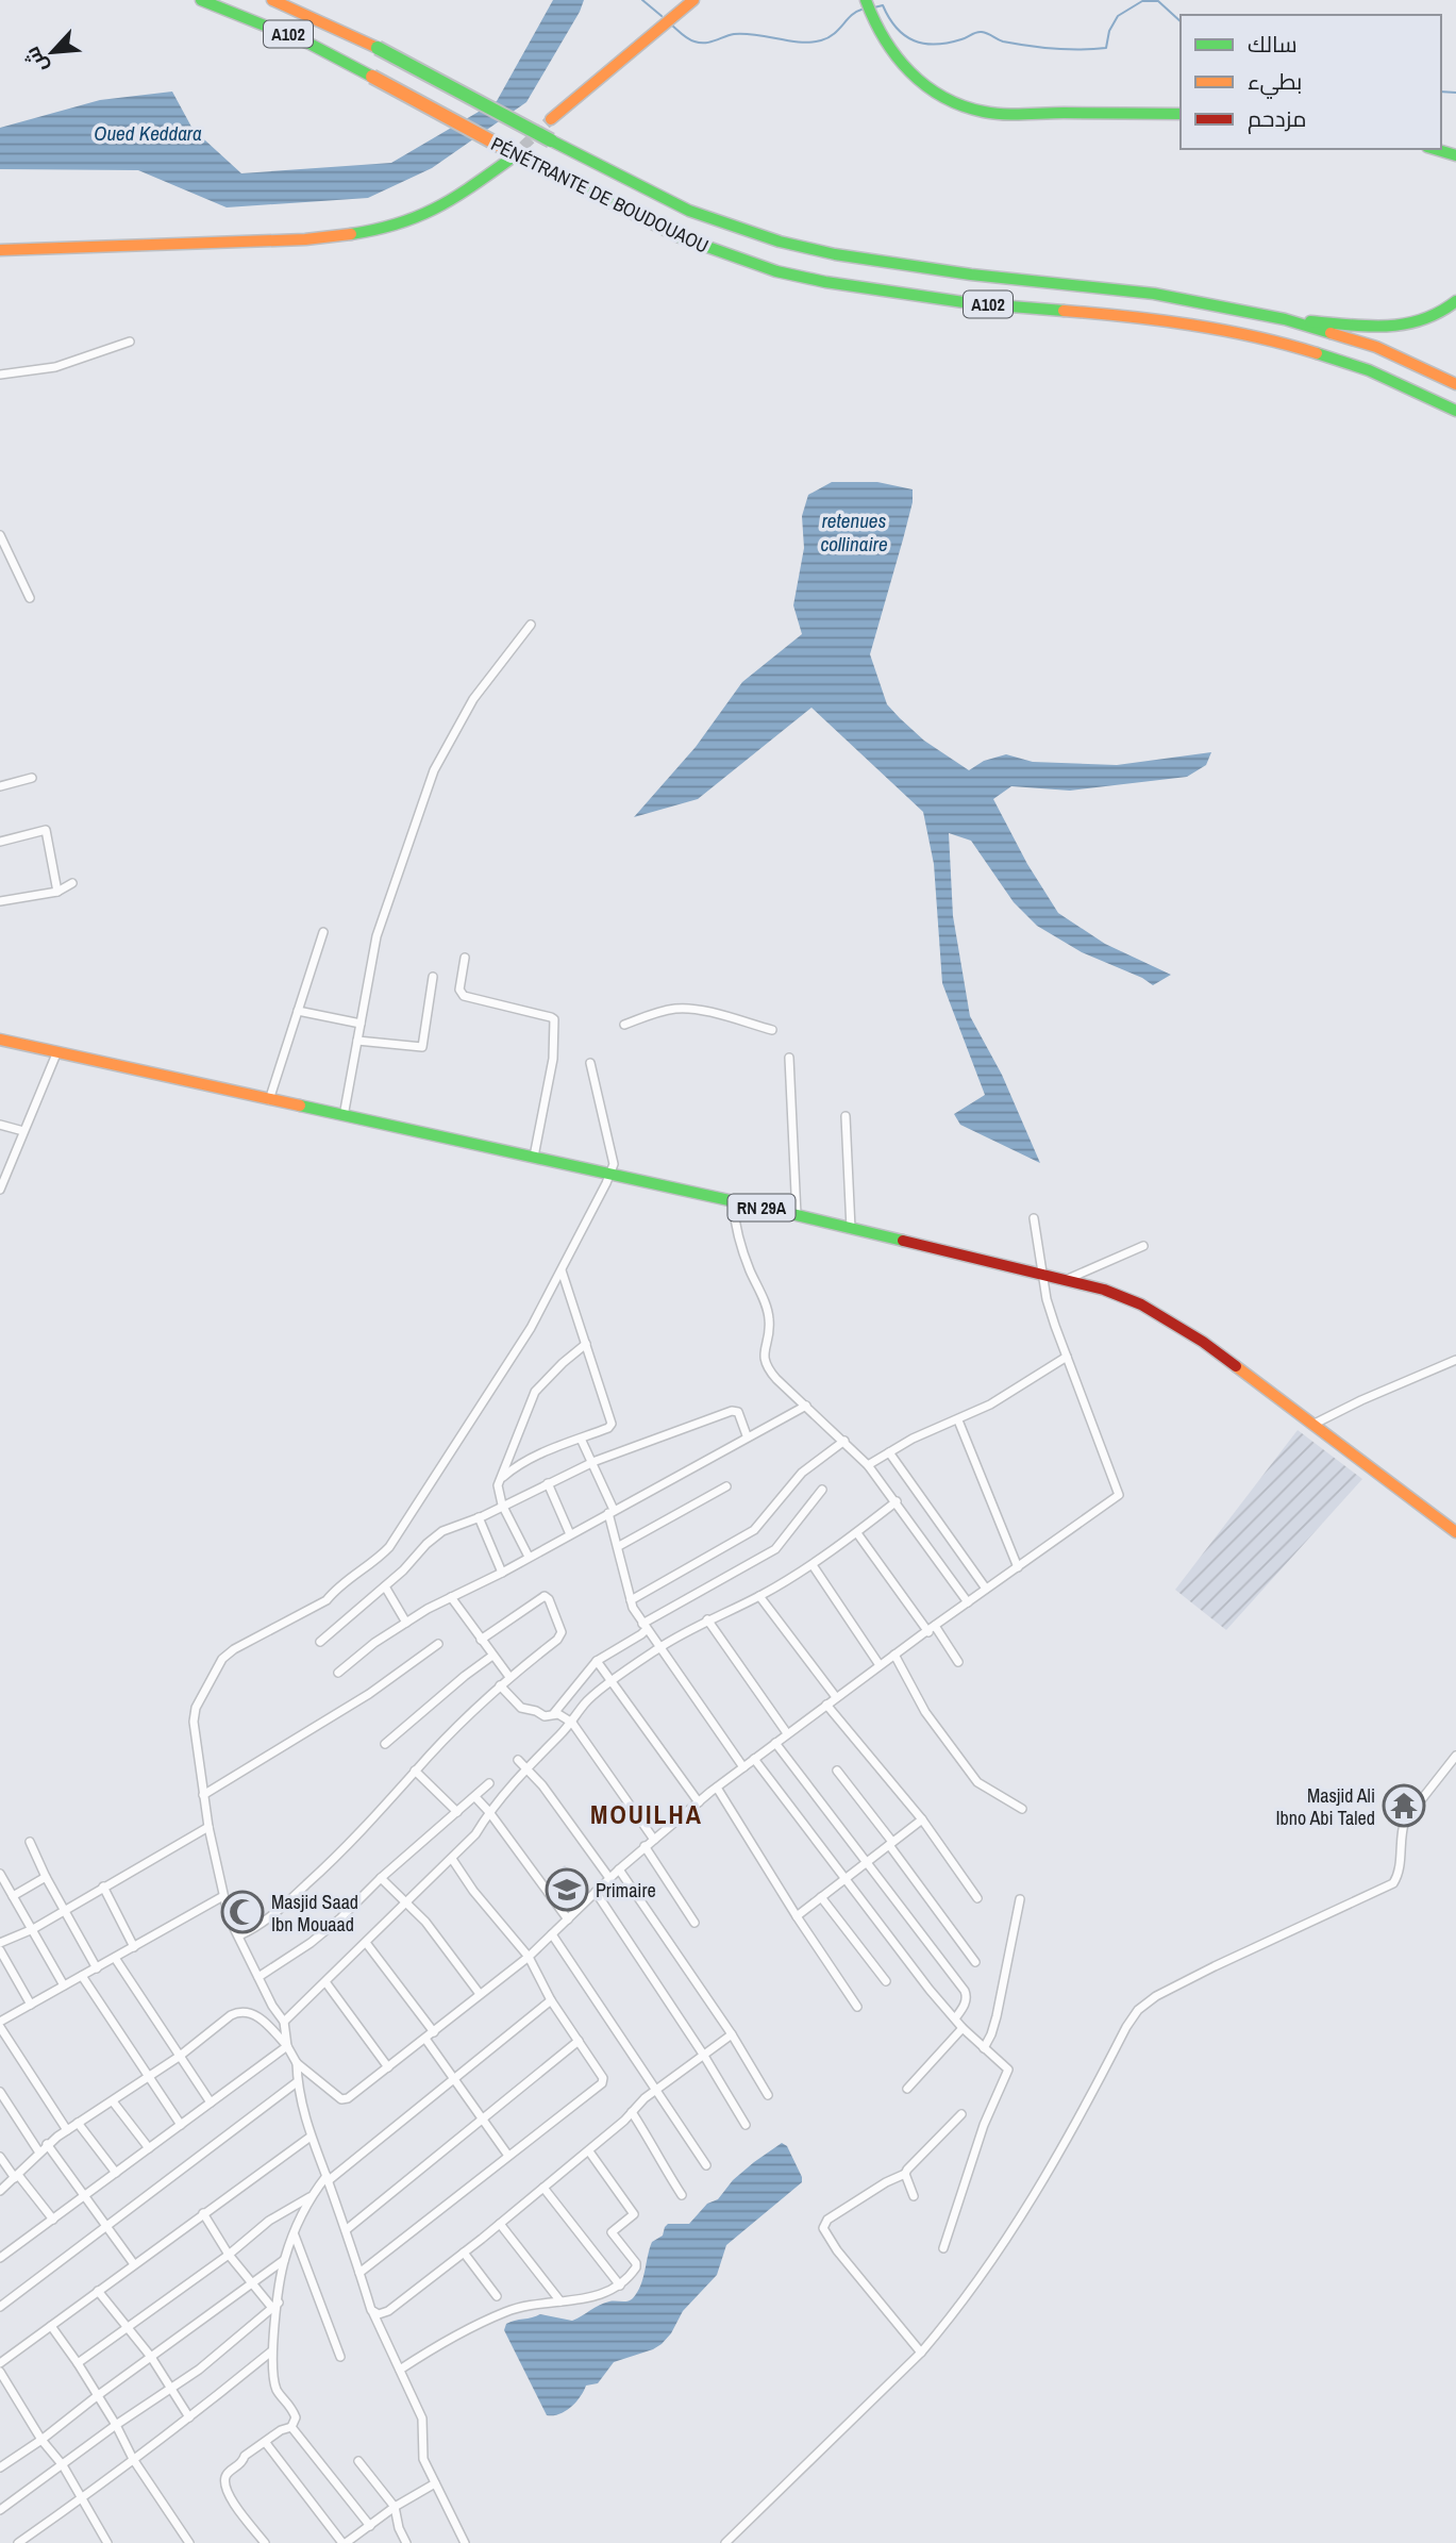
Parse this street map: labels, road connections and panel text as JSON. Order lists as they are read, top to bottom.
{
  "streets": {
    "main road": ["A102", "PÉNÉTRANTE DE BOUDOUAOU", "RN 29A"]
  },
  "districts": ["MOUILHA"],
  "water": ["Oued Keddara", "retenues collinaire"],
  "places": {
    "temple": ["Masjid Ali Ibno Abi Taled"],
    "school or university": ["Primaire"],
    "mosque": ["Masjid Saad Ibn Mouaad"]
  },
  "legend": ["سالك", "بطيء", "مزدحم"],
  "north": "bottom left"
}
